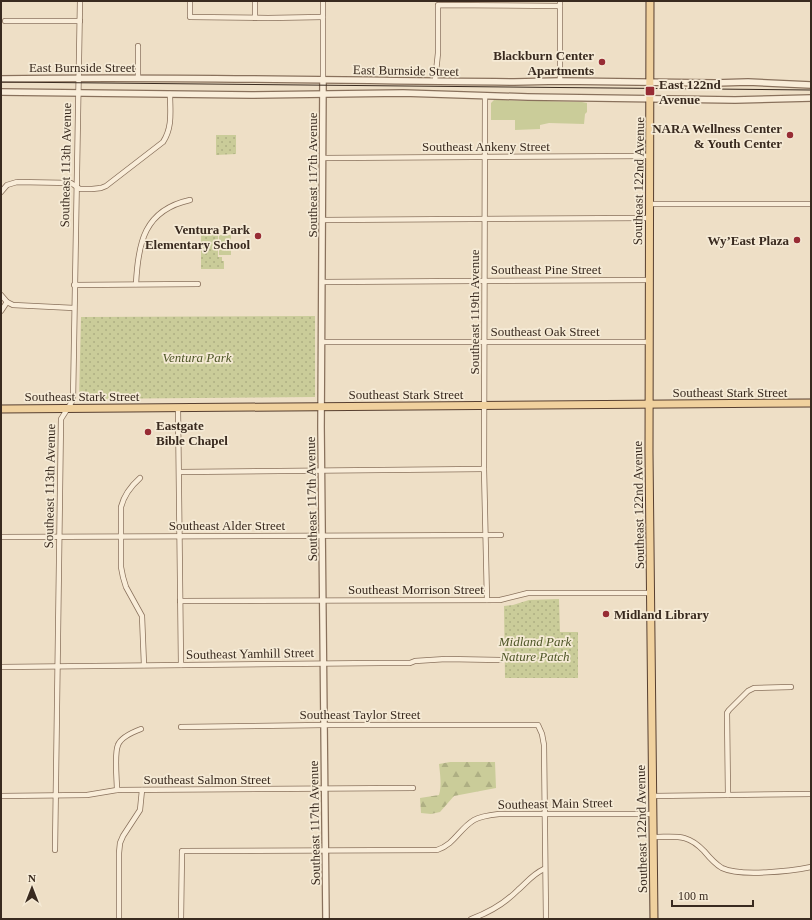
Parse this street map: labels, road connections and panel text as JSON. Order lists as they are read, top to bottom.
{
  "streets": {
    "main road": ["Southeast 122nd Avenue", "Southeast Stark Street"],
    "street": [
      "East Burnside Street",
      "Southeast Ankeny Street",
      "Southeast 113th Avenue",
      "Southeast 117th Avenue",
      "Southeast Pine Street",
      "Southeast 119th Avenue",
      "Southeast Oak Street",
      "Southeast Alder Street",
      "Southeast Morrison Street",
      "Southeast Yamhill Street",
      "Southeast Taylor Street",
      "Southeast Salmon Street",
      "Southeast Main Street"
    ]
  },
  "crossings": [
    ["East Burnside Street", "Southeast 113th Avenue"],
    ["East Burnside Street", "Southeast 117th Avenue"],
    ["East Burnside Street", "Southeast 122nd Avenue"],
    ["East Burnside Street", "Southeast 119th Avenue"],
    ["Southeast Ankeny Street", "Southeast 117th Avenue"],
    ["Southeast Ankeny Street", "Southeast 122nd Avenue"],
    ["Southeast Ankeny Street", "Southeast 119th Avenue"],
    ["Southeast 113th Avenue", "Southeast Stark Street"],
    ["Southeast 113th Avenue", "Southeast Alder Street"],
    ["Southeast 113th Avenue", "Southeast Yamhill Street"],
    ["Southeast 113th Avenue", "Southeast Salmon Street"],
    ["Southeast 117th Avenue", "Southeast Pine Street"],
    ["Southeast 117th Avenue", "Southeast Oak Street"],
    ["Southeast 117th Avenue", "Southeast Stark Street"],
    ["Southeast 117th Avenue", "Southeast Alder Street"],
    ["Southeast 117th Avenue", "Southeast Morrison Street"],
    ["Southeast 117th Avenue", "Southeast Yamhill Street"],
    ["Southeast 117th Avenue", "Southeast Taylor Street"],
    ["Southeast 117th Avenue", "Southeast Salmon Street"],
    ["Southeast 117th Avenue", "Southeast Main Street"],
    ["Southeast 122nd Avenue", "Southeast Pine Street"],
    ["Southeast 122nd Avenue", "Southeast Oak Street"],
    ["Southeast 122nd Avenue", "Southeast Stark Street"],
    ["Southeast 122nd Avenue", "Southeast Morrison Street"],
    ["Southeast 122nd Avenue", "Southeast Main Street"],
    ["Southeast Pine Street", "Southeast 119th Avenue"],
    ["Southeast 119th Avenue", "Southeast Oak Street"],
    ["Southeast 119th Avenue", "Southeast Stark Street"],
    ["Southeast 119th Avenue", "Southeast Alder Street"],
    ["Southeast 119th Avenue", "Southeast Morrison Street"],
    ["Southeast Taylor Street", "Southeast Main Street"]
  ],
  "parks": ["Ventura Park", "Midland Park Nature Patch"],
  "places": {
    "other": [
      "Blackburn Center Apartments",
      "NARA Wellness Center & Youth Center",
      "Ventura Park Elementary School",
      "Wy’East Plaza",
      "Eastgate Bible Chapel",
      "Midland Library"
    ],
    "transit": ["East 122nd Avenue"]
  },
  "scale_bar": "100 m",
  "north": "top"
}
